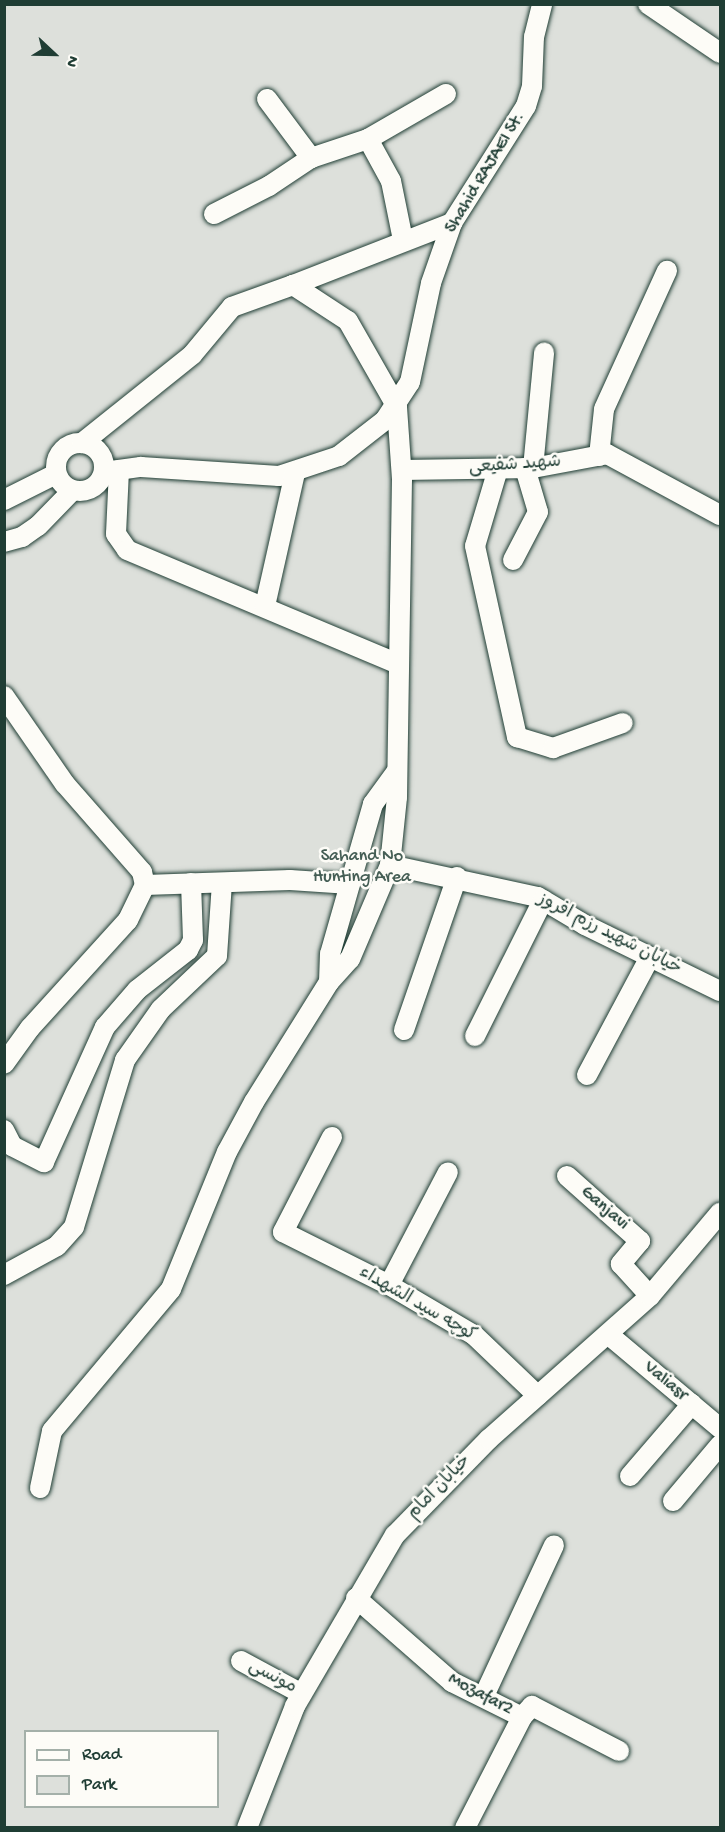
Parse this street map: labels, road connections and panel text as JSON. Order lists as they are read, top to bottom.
{
  "streets": {
    "street": [
      "Shahid RAJAEI St.",
      "شهید شفیعی",
      "خیابان شهید رزم افروز",
      "Ganjavi",
      "کوچه سید الشهداء",
      "Valiasr",
      "خیابان امام",
      "مونسی",
      "Mozafar2"
    ]
  },
  "crossings": [
    ["Ganjavi", "خیابان امام"],
    ["کوچه سید الشهداء", "خیابان امام"],
    ["Valiasr", "خیابان امام"],
    ["خیابان امام", "مونسی"],
    ["خیابان امام", "Mozafar2"]
  ],
  "parks": ["Sahand No Hunting Area"],
  "legend": ["Road", "Park"],
  "north": "right"
}
